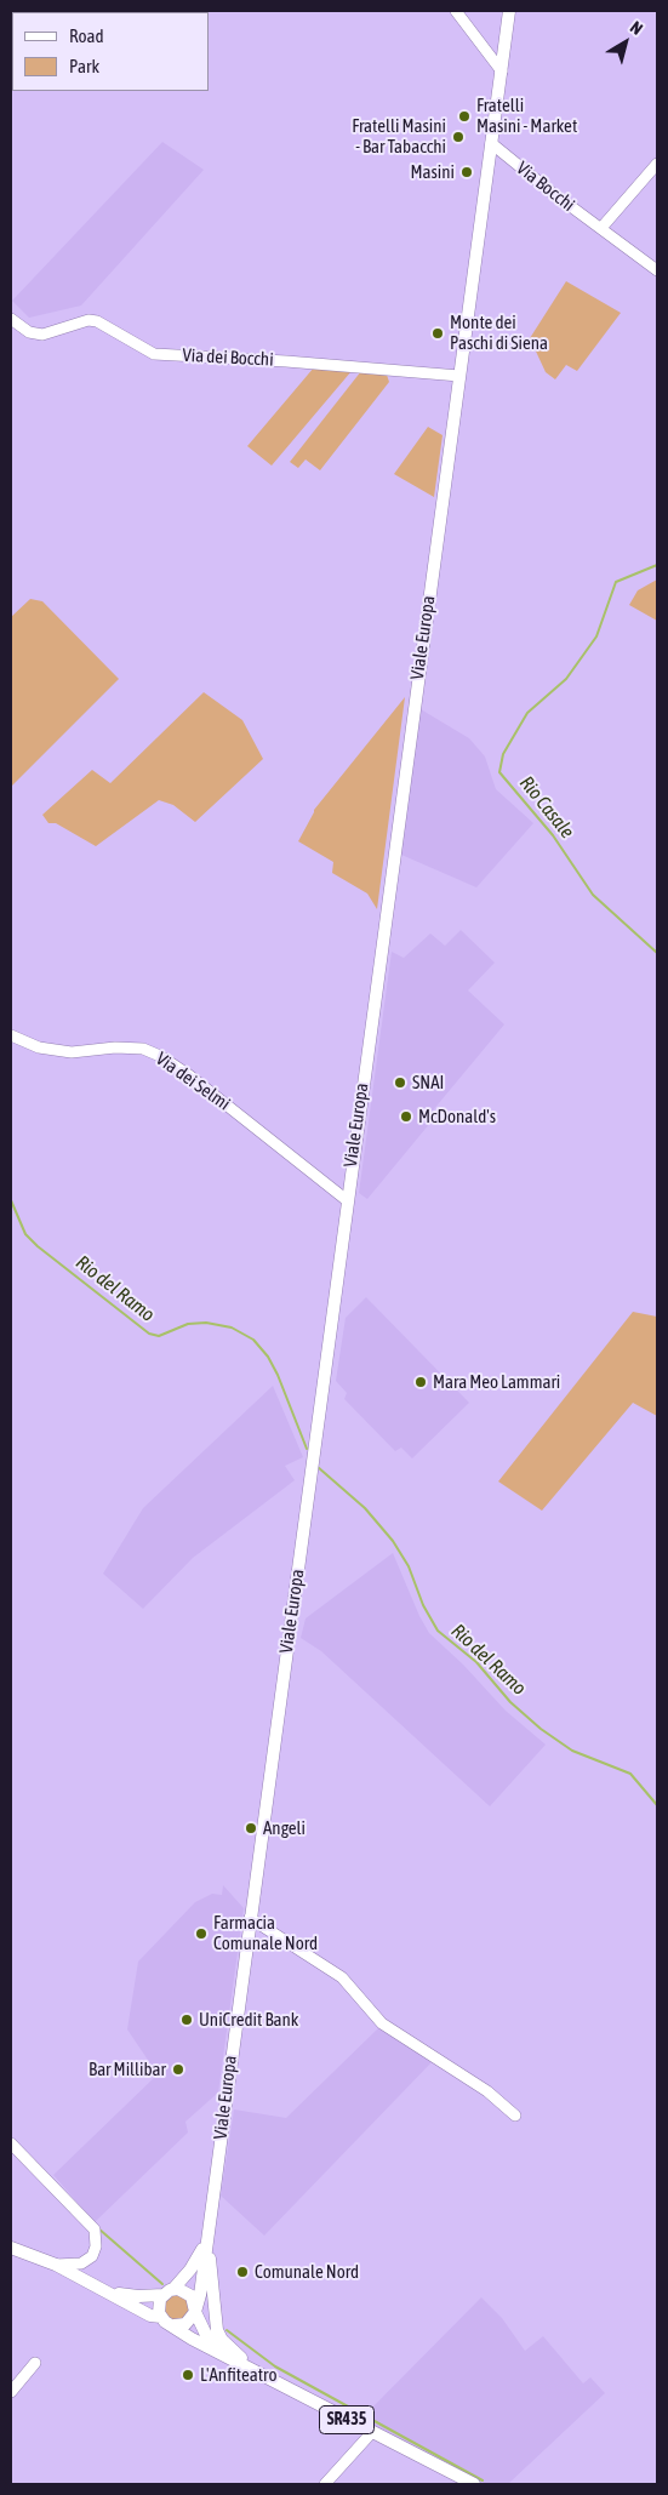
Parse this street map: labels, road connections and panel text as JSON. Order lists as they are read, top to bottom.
{
  "streets": {
    "main road": ["Viale Europa", "SR435"],
    "street": ["Via Bocchi", "Via dei Bocchi", "Via dei Selmi"]
  },
  "crossings": [
    ["Via Bocchi", "Viale Europa"],
    ["Via dei Bocchi", "Viale Europa"],
    ["Viale Europa", "Via dei Selmi"],
    ["Viale Europa", "SR435"]
  ],
  "water": ["Rio Casale", "Rio del Ramo"],
  "places": [
    "Fratelli Masini - Market",
    "Fratelli Masini - Bar Tabacchi",
    "Masini",
    "Monte dei Paschi di Siena",
    "SNAI",
    "McDonald's",
    "Mara Meo Lammari",
    "Angeli",
    "Farmacia Comunale Nord",
    "UniCredit Bank",
    "Bar Millibar",
    "Comunale Nord",
    "L'Anfiteatro"
  ],
  "legend": ["Road", "Park"],
  "north": "top right"
}
